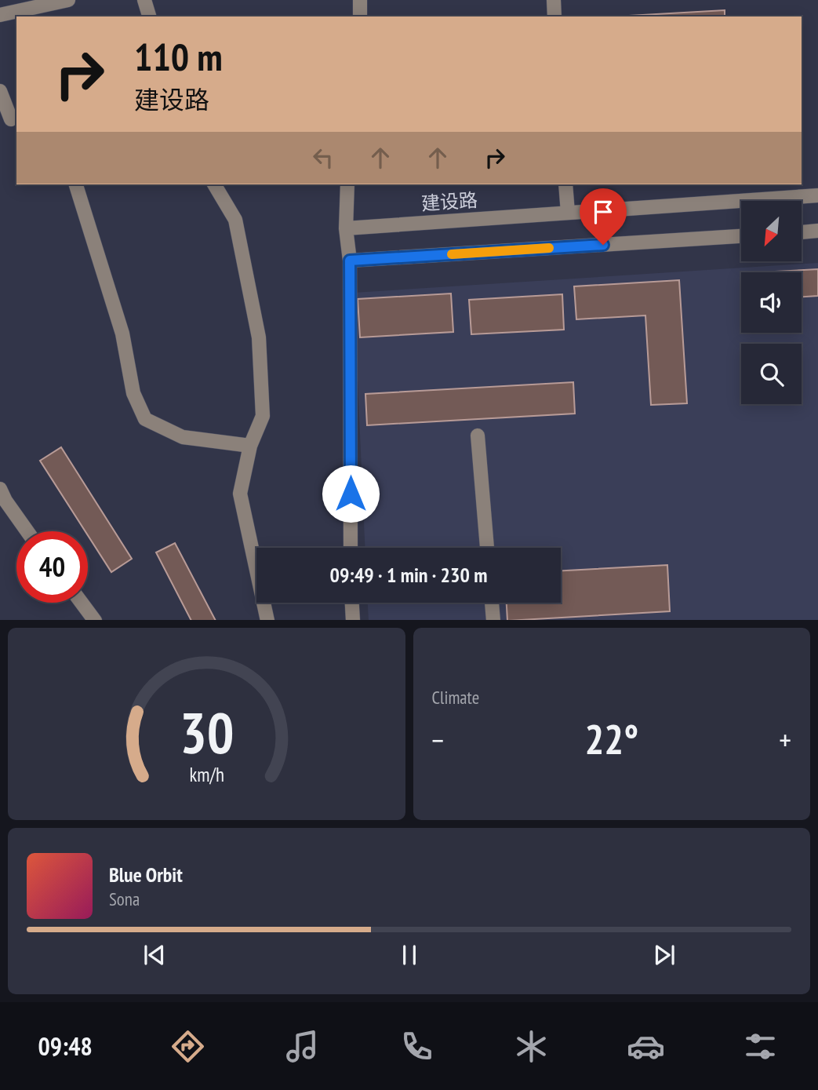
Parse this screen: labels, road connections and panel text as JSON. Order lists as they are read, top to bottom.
{
  "streets": {
    "street": ["建设路"]
  },
  "north": "bottom left",
  "page": {
    "turn": ["110 m", "建设路"],
    "limit": "40",
    "trip": "09:49 · 1 min · 230 m",
    "tile": "Climate",
    "heat": ["−", "22°", "+"],
    "song": ["Blue Orbit", "Sona"],
    "tabs": "09:48",
    "gauge": ["30", "km/h"]
  }
}
